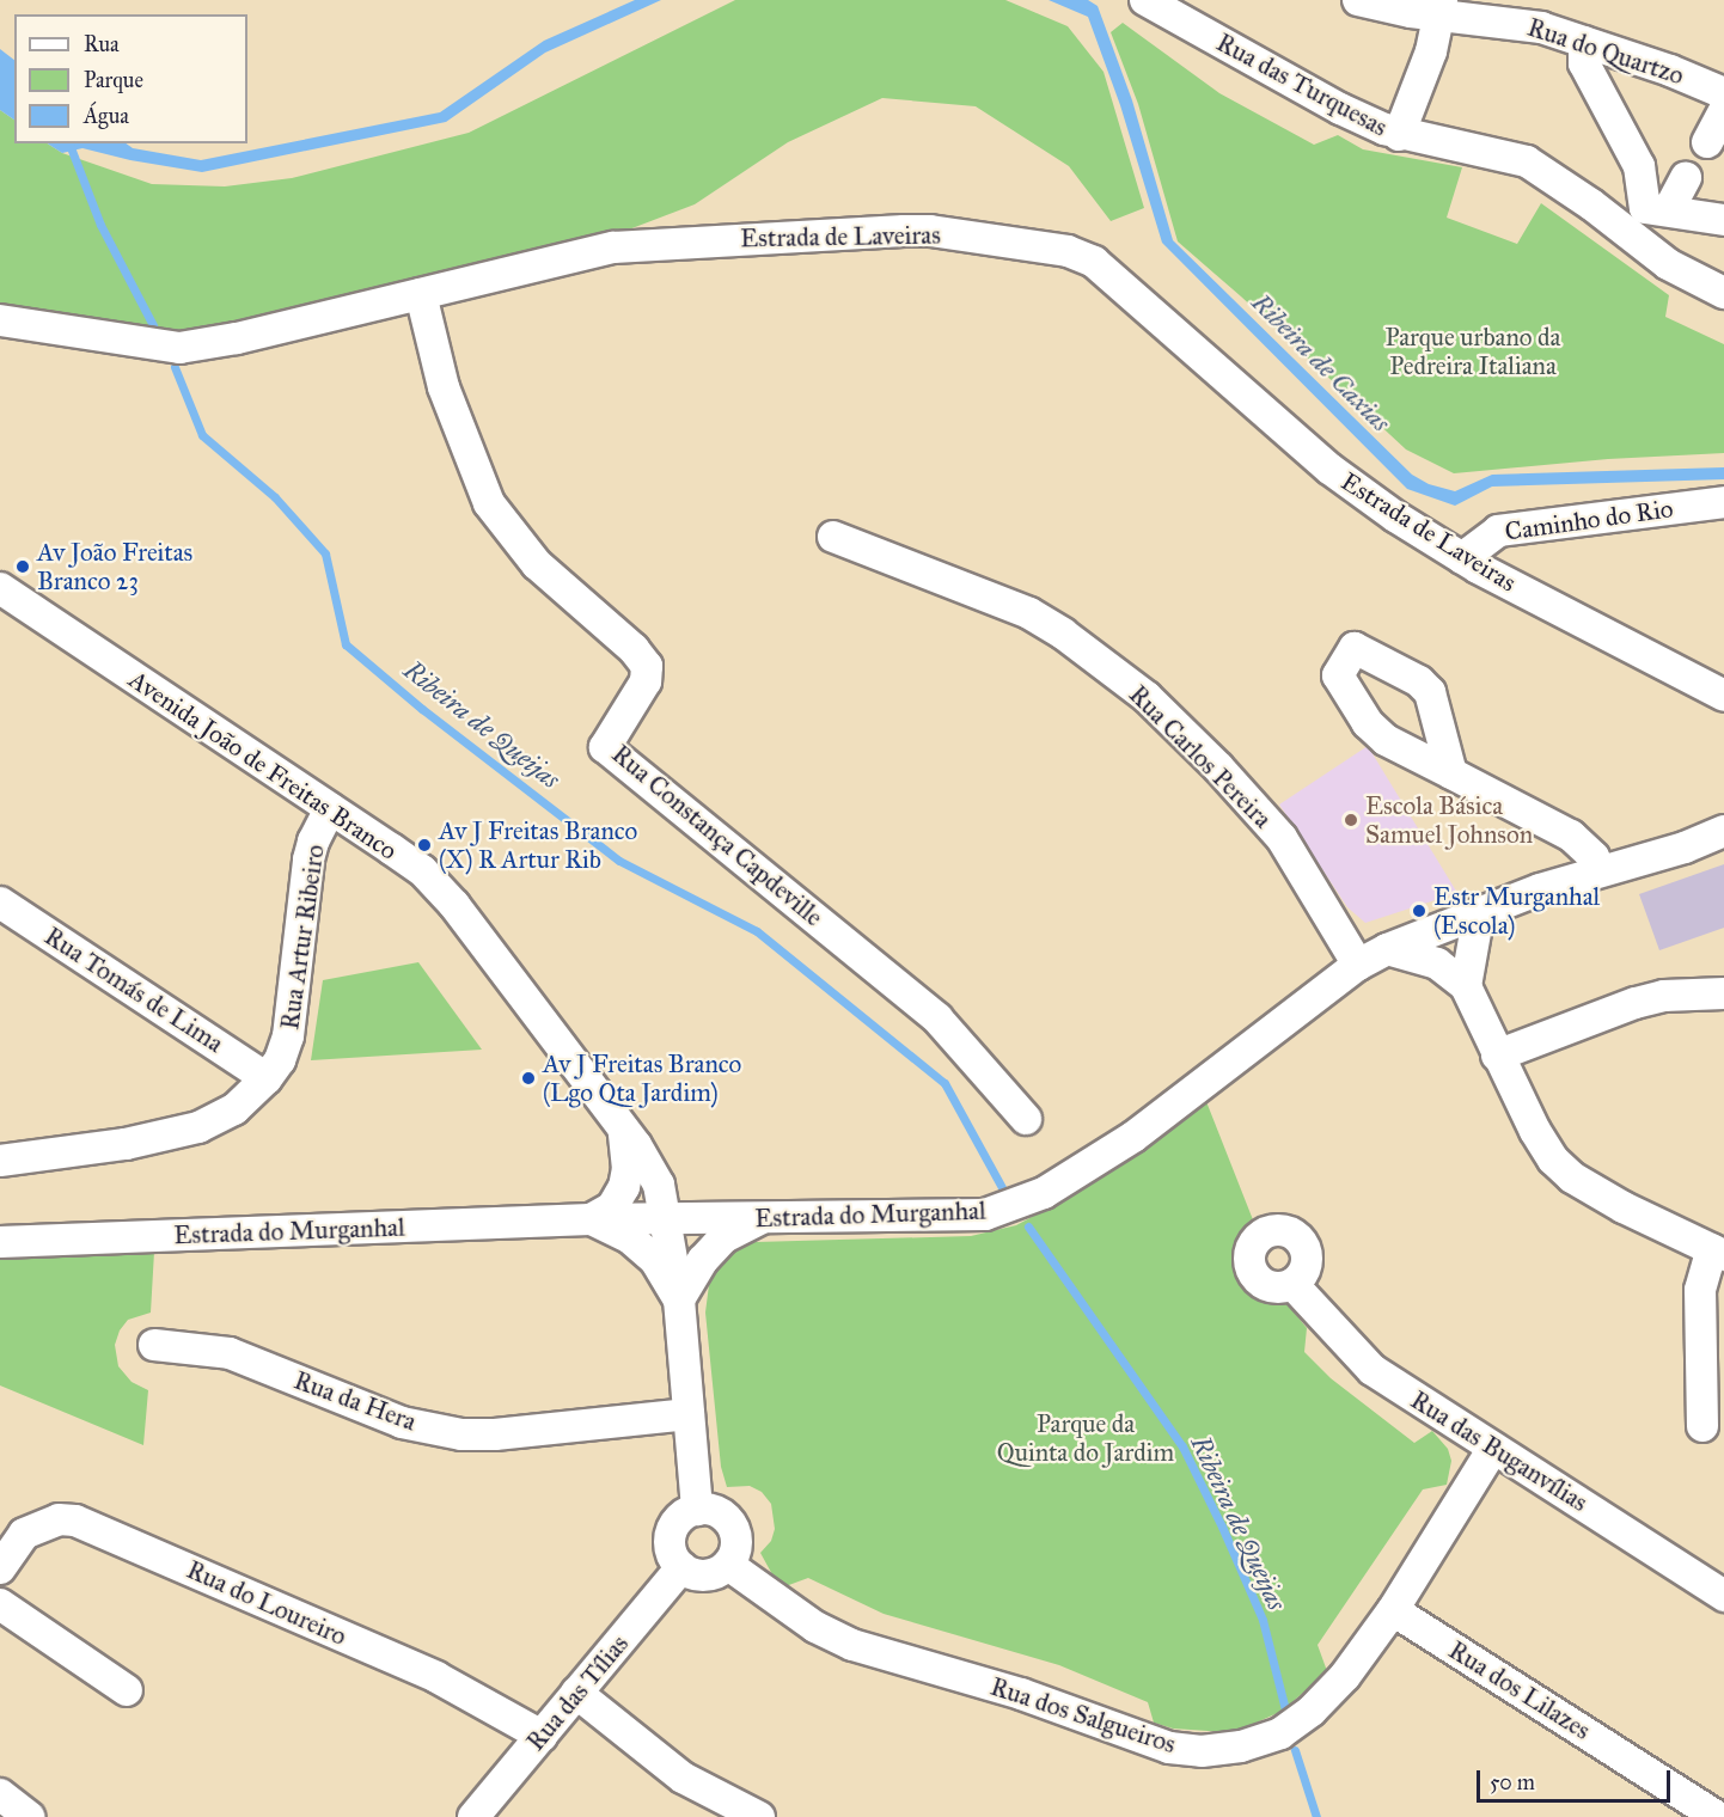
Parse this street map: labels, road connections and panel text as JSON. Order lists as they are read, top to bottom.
{
  "streets": {
    "street": [
      "Rua do Quartzo",
      "Rua das Turquesas",
      "Estrada de Laveiras",
      "Caminho do Rio",
      "Rua Carlos Pereira",
      "Avenida João de Freitas Branco",
      "Rua Constança Capdeville",
      "Rua Artur Ribeiro",
      "Rua Tomás de Lima",
      "Estrada do Murganhal",
      "Rua da Hera",
      "Rua das Buganvílias",
      "Rua do Loureiro",
      "Rua dos Lilazes",
      "Rua das Tílias",
      "Rua dos Salgueiros"
    ]
  },
  "crossings": [
    ["Estrada de Laveiras", "Caminho do Rio"],
    ["Estrada de Laveiras", "Rua Constança Capdeville"],
    ["Rua Carlos Pereira", "Estrada do Murganhal"],
    ["Avenida João de Freitas Branco", "Rua Artur Ribeiro"],
    ["Avenida João de Freitas Branco", "Estrada do Murganhal"],
    ["Rua Artur Ribeiro", "Rua Tomás de Lima"],
    ["Rua das Buganvílias", "Rua dos Salgueiros"],
    ["Rua do Loureiro", "Rua das Tílias"],
    ["Rua dos Lilazes", "Rua dos Salgueiros"],
    ["Rua das Tílias", "Rua dos Salgueiros"]
  ],
  "water": ["Ribeira de Caxias", "Ribeira de Queijas"],
  "parks": ["Parque urbano da Pedreira Italiana", "Parque da Quinta do Jardim"],
  "places": [
    "Av João Freitas Branco 23",
    "Escola Básica Samuel Johnson",
    "Av J Freitas Branco (X) R Artur Rib",
    "Estr Murganhal (Escola)",
    "Av J Freitas Branco (Lgo Qta Jardim)"
  ],
  "legend": ["Rua", "Parque", "Água"],
  "scale_bar": "50 m"
}
